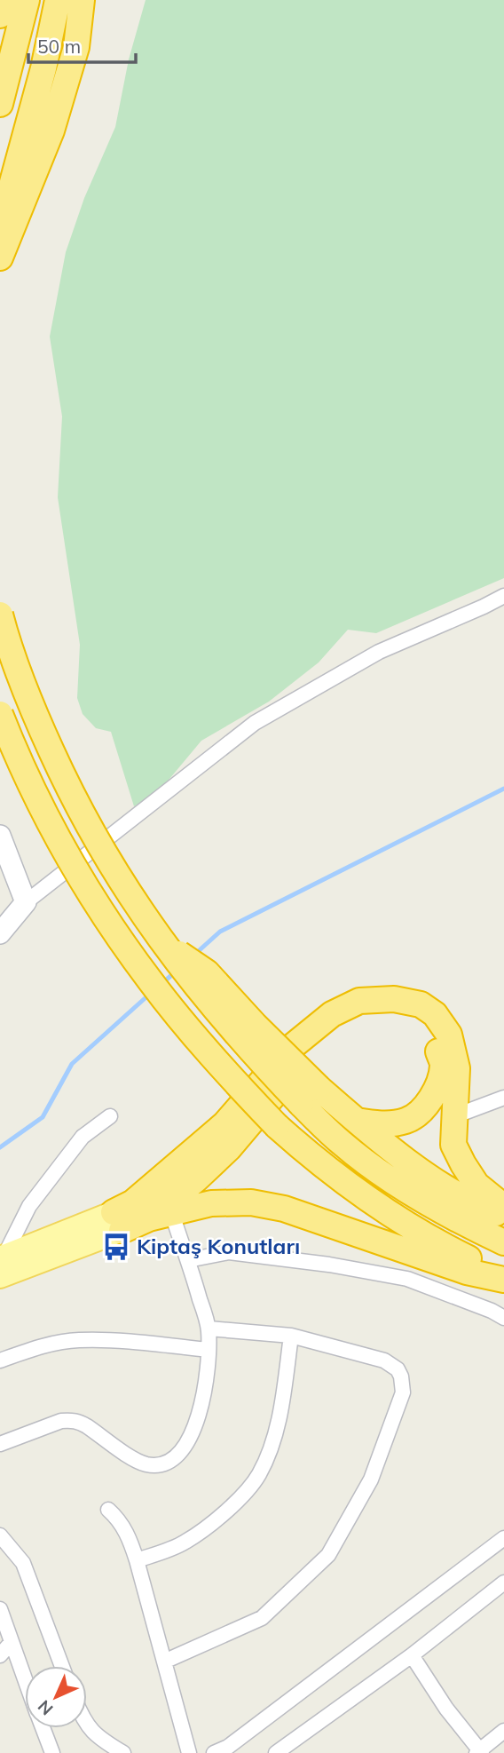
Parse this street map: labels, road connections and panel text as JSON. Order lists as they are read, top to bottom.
{
  "places": {
    "bus stop": ["Kiptaş Konutları"]
  },
  "scale_bar": "50 m",
  "north": "bottom left"
}
